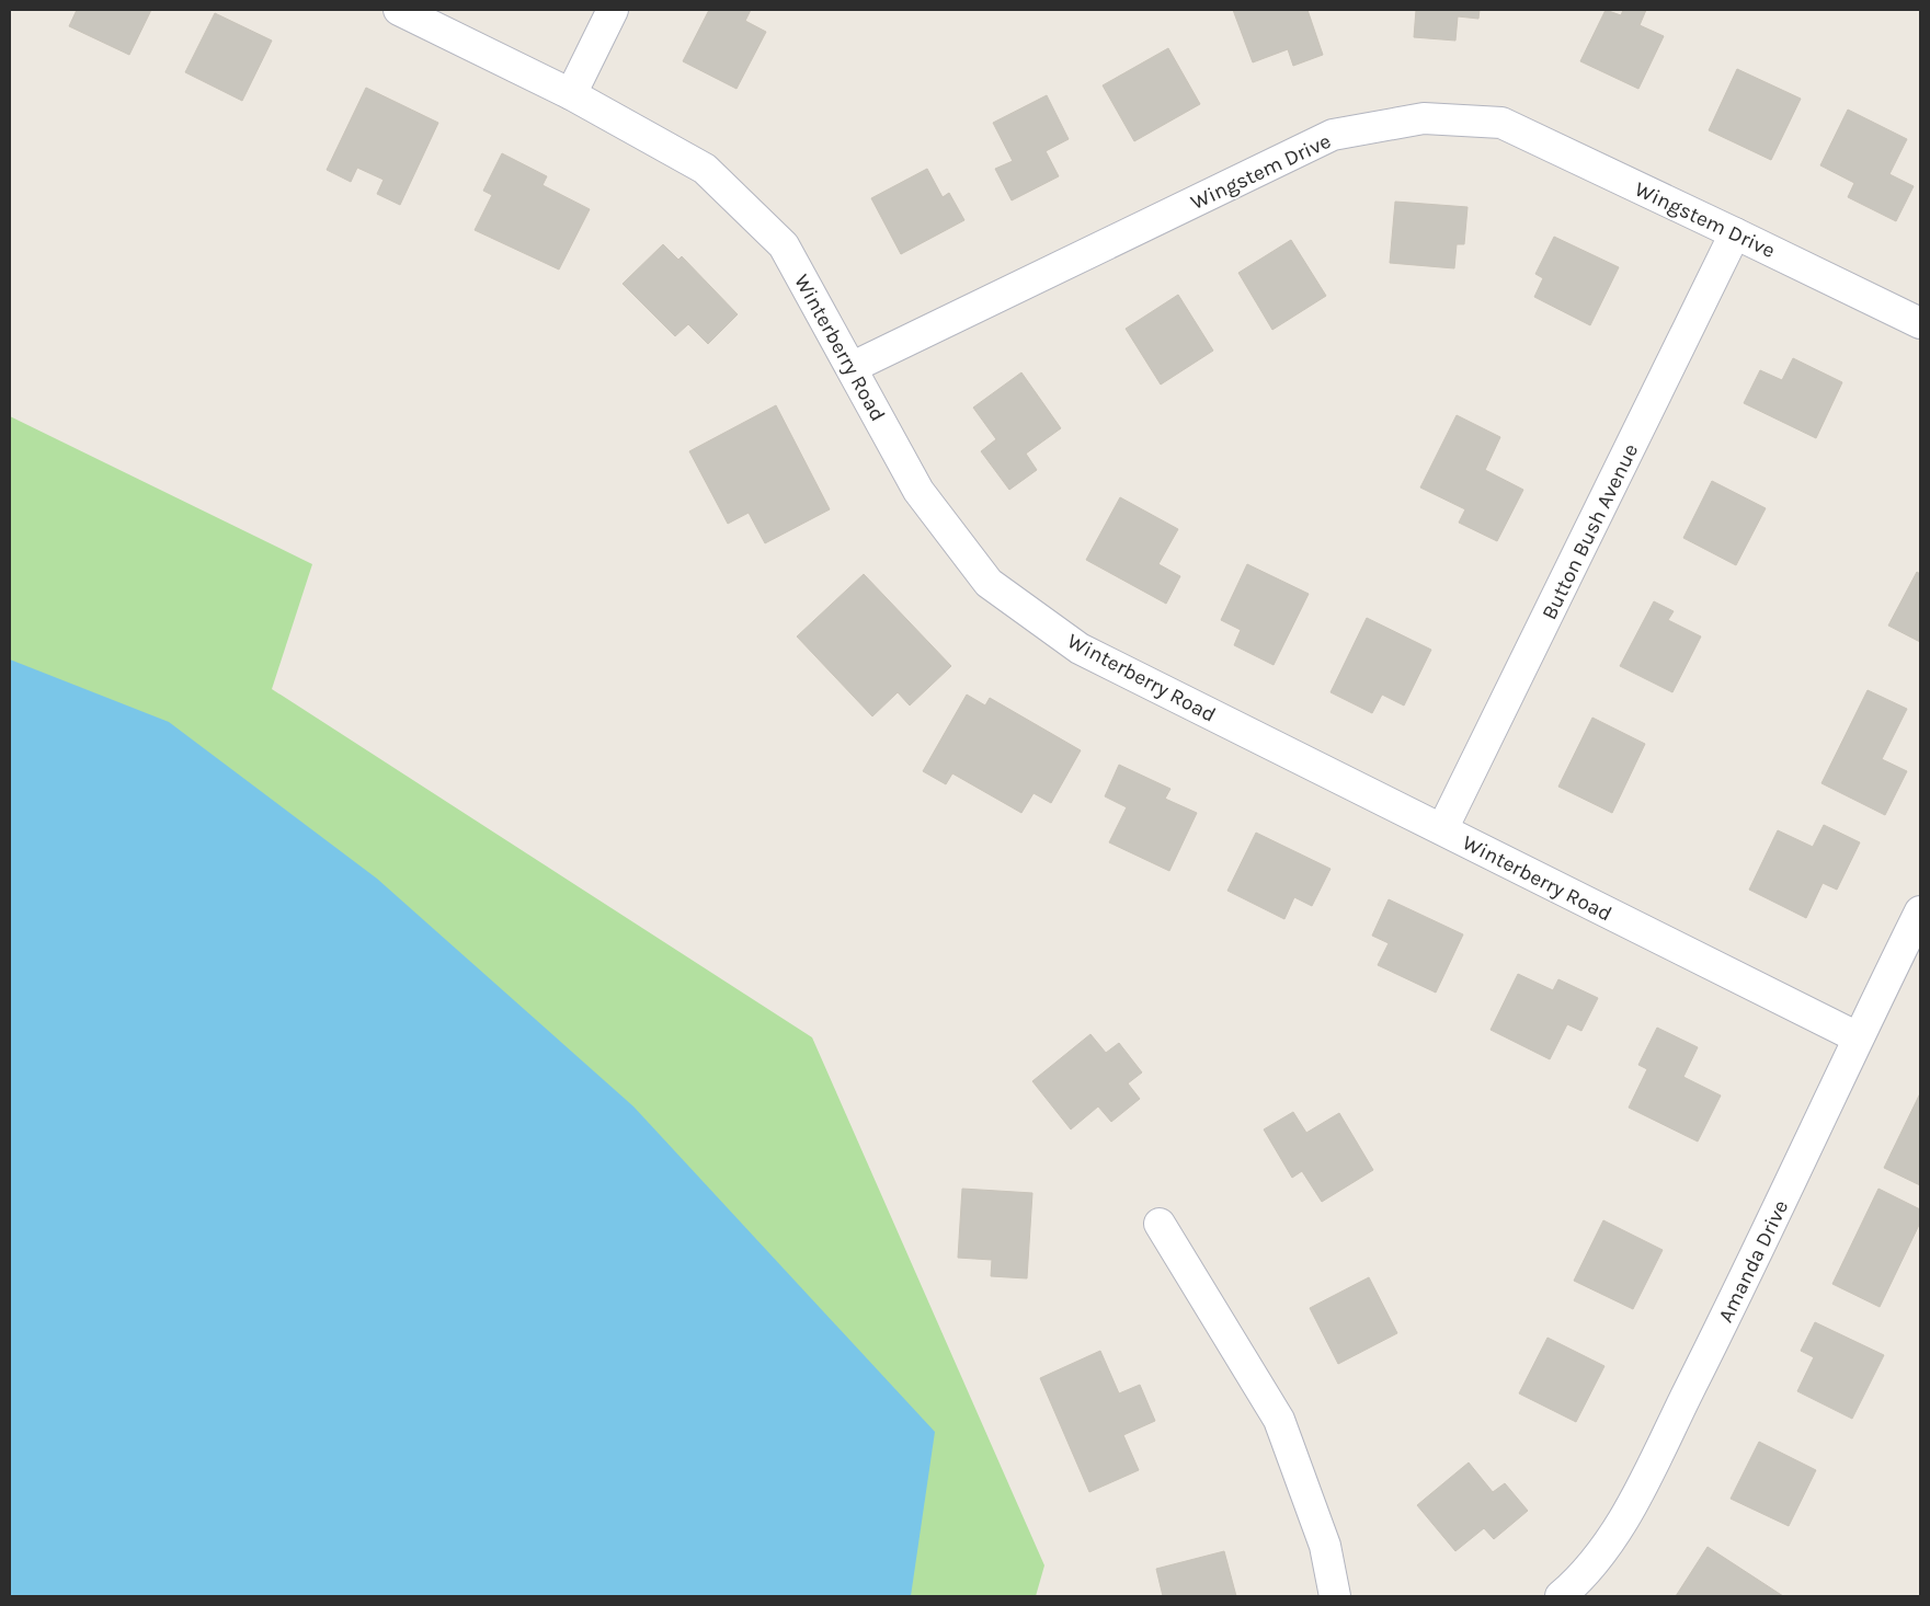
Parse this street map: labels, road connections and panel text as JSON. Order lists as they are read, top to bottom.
{
  "streets": {
    "street": [
      "Wingstem Drive",
      "Winterberry Road",
      "Button Bush Avenue",
      "Amanda Drive"
    ]
  },
  "crossings": [
    ["Wingstem Drive", "Winterberry Road"],
    ["Wingstem Drive", "Button Bush Avenue"],
    ["Winterberry Road", "Button Bush Avenue"],
    ["Winterberry Road", "Amanda Drive"]
  ]
}
